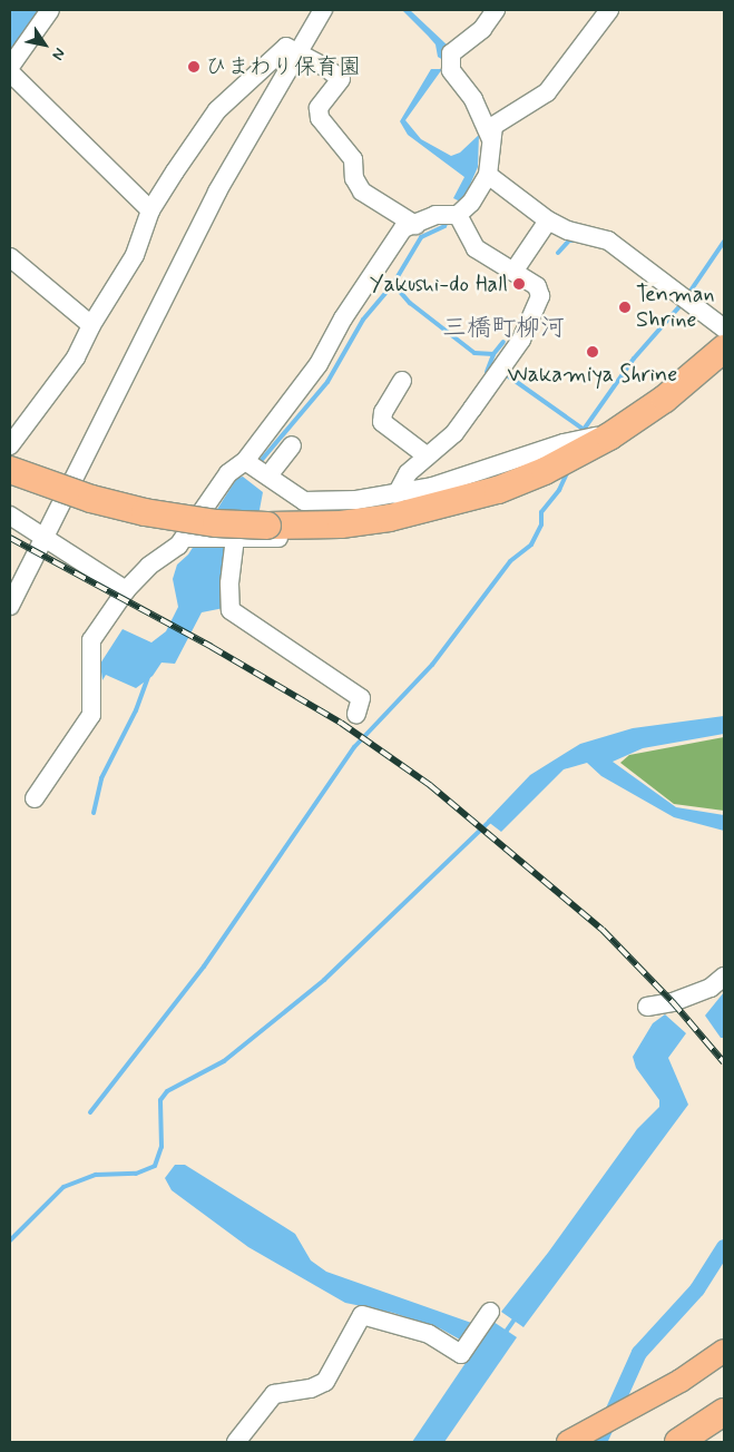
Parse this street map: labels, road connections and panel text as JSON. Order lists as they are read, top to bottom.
{
  "districts": ["三橋町柳河"],
  "places": [
    "ひまわり保育園",
    "Yakushi-do Hall",
    "Tenman Shrine",
    "Wakamiya Shrine"
  ],
  "north": "bottom right"
}
